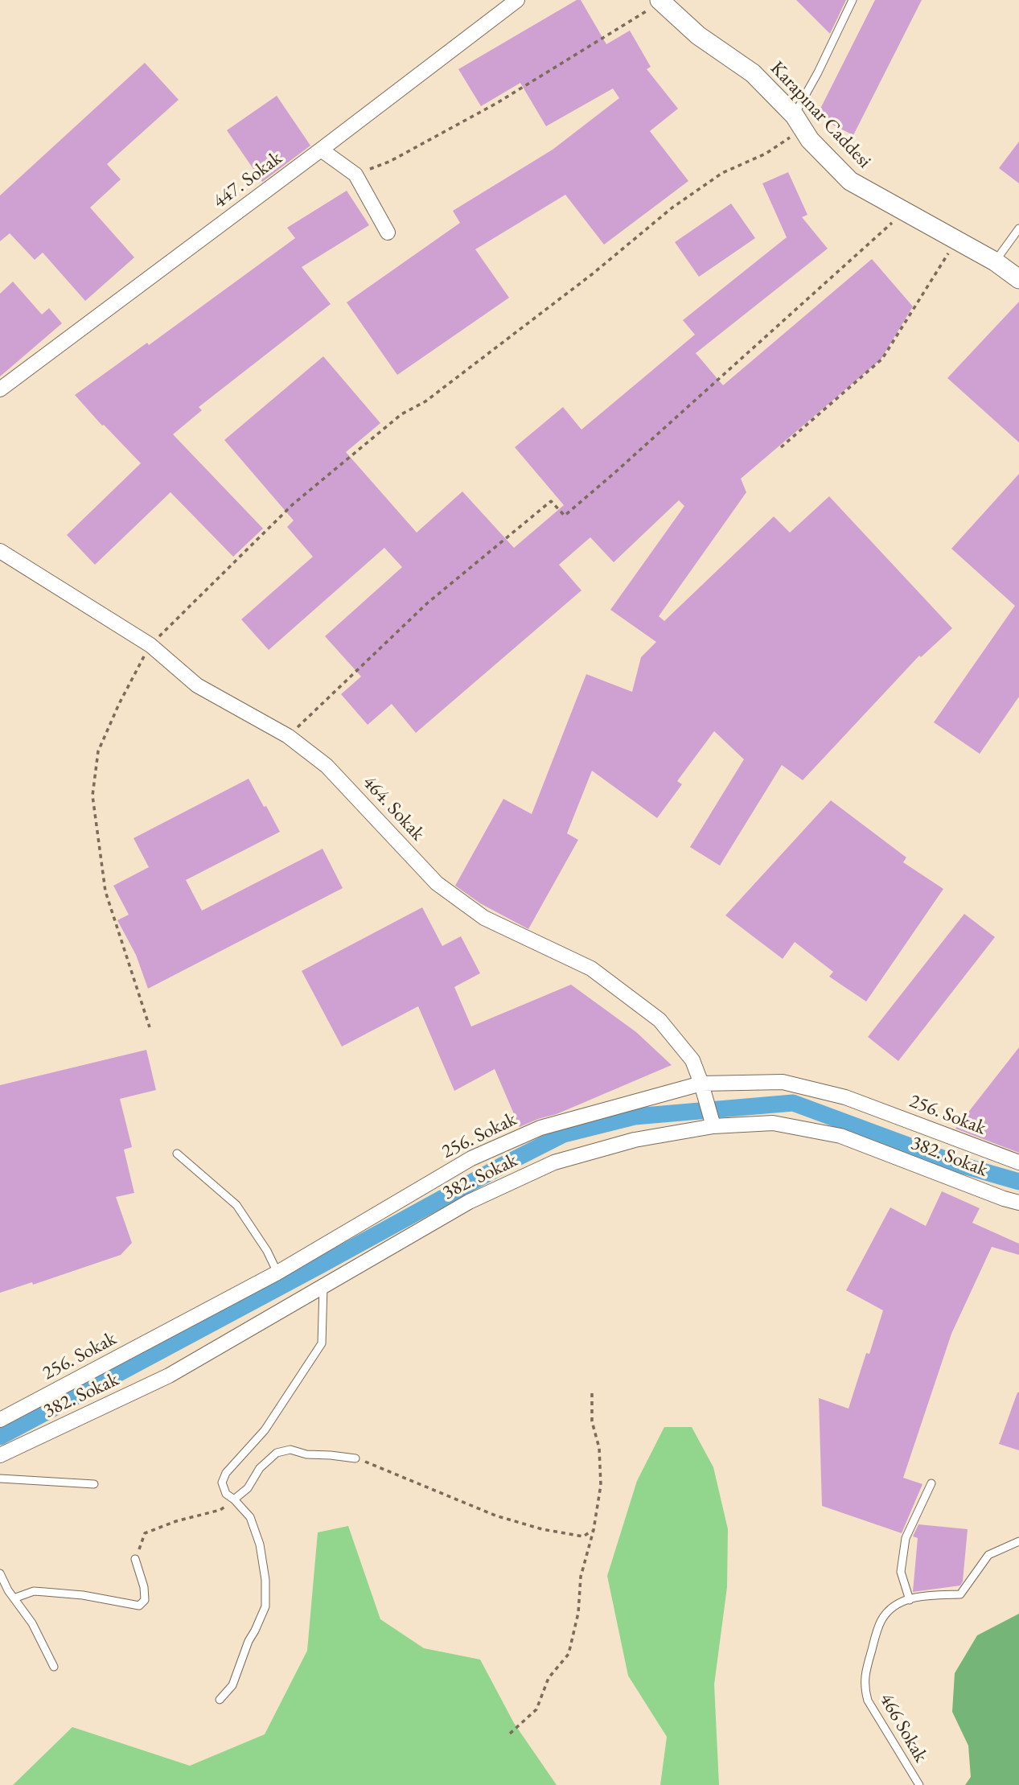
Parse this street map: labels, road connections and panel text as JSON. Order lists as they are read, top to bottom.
{
  "streets": {
    "street": [
      "Karapınar Caddesi",
      "447. Sokak",
      "464. Sokak",
      "256. Sokak",
      "382. Sokak"
    ],
    "lane": ["466 Sokak"]
  },
  "crossings": [
    ["464. Sokak", "256. Sokak"],
    ["464. Sokak", "382. Sokak"]
  ]
}
